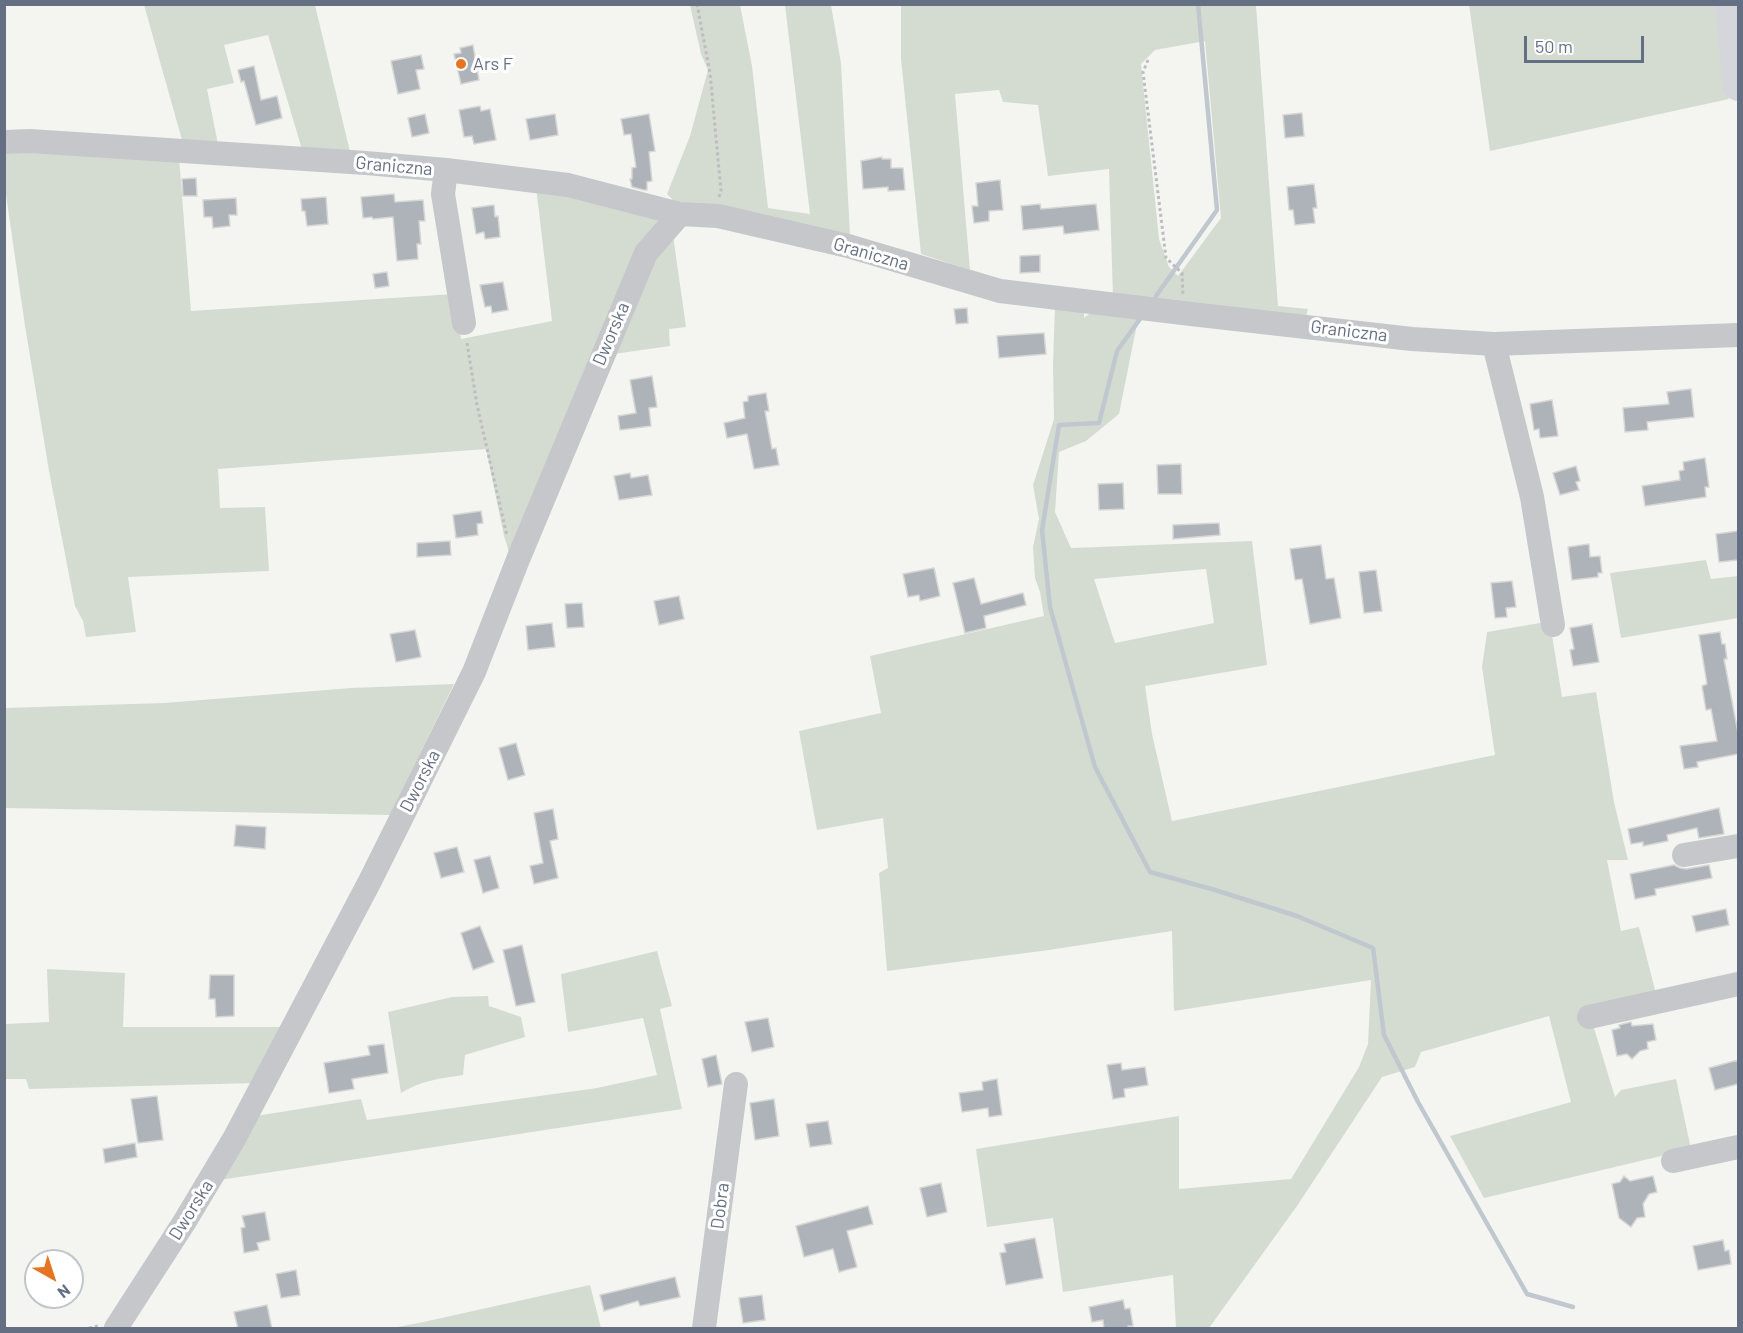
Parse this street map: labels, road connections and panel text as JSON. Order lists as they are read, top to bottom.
{
  "streets": {
    "street": ["Graniczna", "Dworska", "Dobra"]
  },
  "crossings": [
    ["Graniczna", "Dworska"]
  ],
  "places": ["Ars F"],
  "scale_bar": "50 m",
  "north": "bottom right"
}
